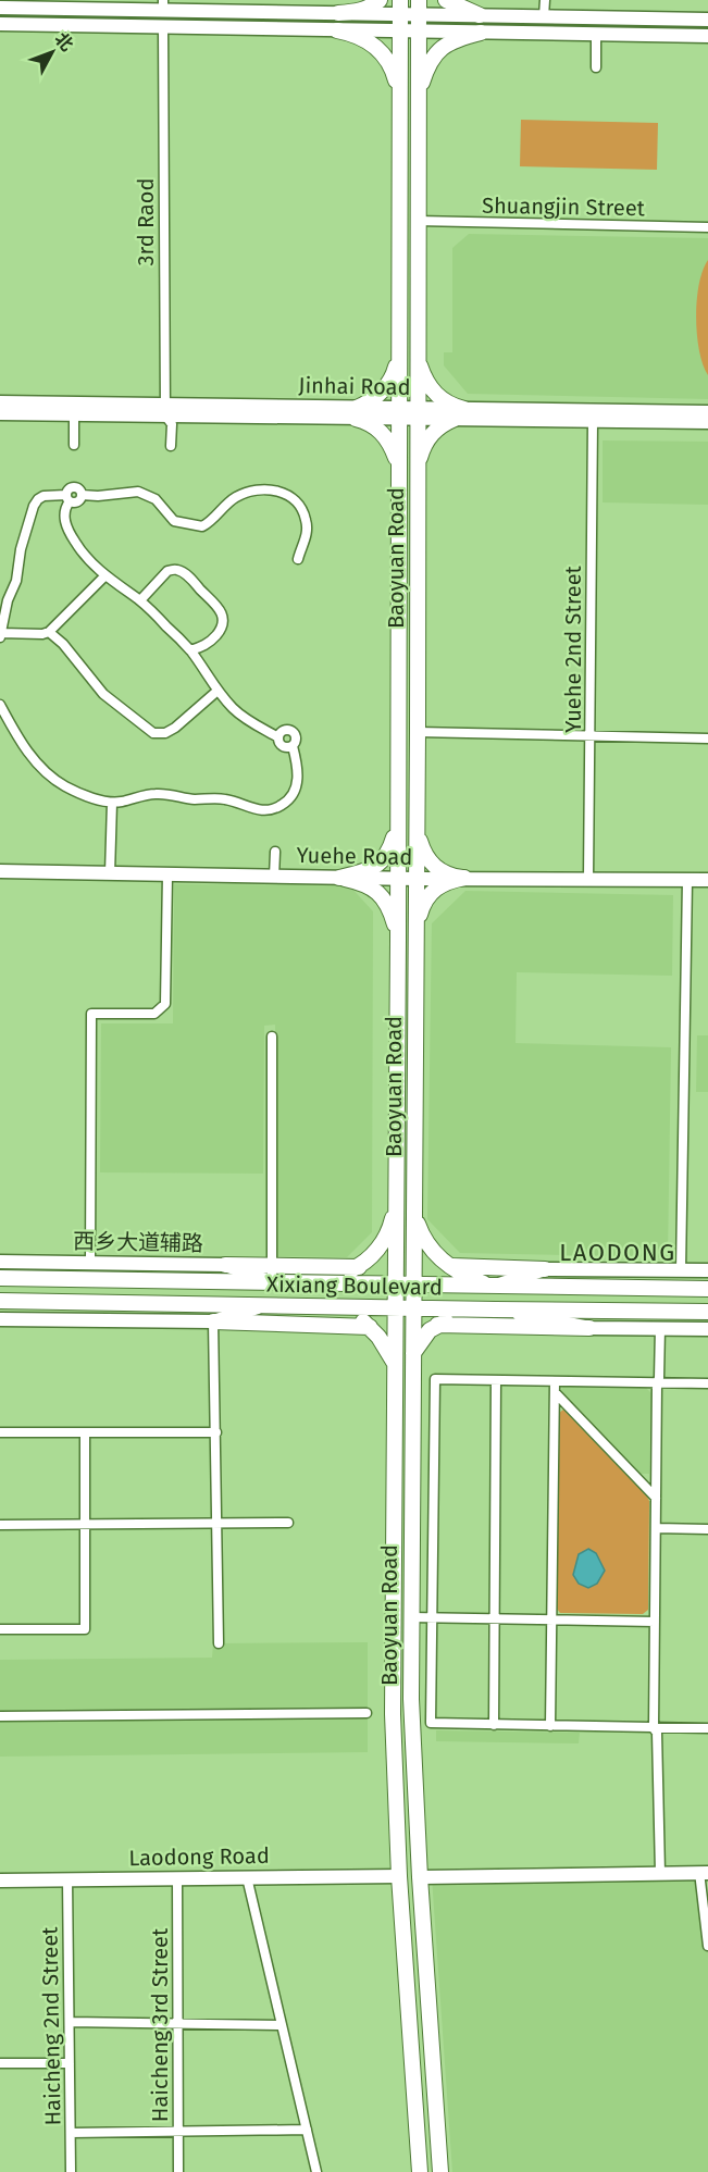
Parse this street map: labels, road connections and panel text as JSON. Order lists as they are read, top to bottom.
{
  "streets": {
    "main road": ["Baoyuan Road", "Xixiang Boulevard"],
    "street": [
      "Shuangjin Street",
      "3rd Raod",
      "Jinhai Road",
      "Yuehe 2nd Street",
      "Yuehe Road",
      "西乡大道辅路",
      "Laodong Road",
      "Haicheng 3rd Street",
      "Haicheng 2nd Street"
    ]
  },
  "crossings": [
    ["Shuangjin Street", "Baoyuan Road"],
    ["3rd Raod", "Jinhai Road"],
    ["Jinhai Road", "Baoyuan Road"],
    ["Jinhai Road", "Yuehe 2nd Street"],
    ["Baoyuan Road", "Yuehe Road"],
    ["Baoyuan Road", "Xixiang Boulevard"],
    ["Baoyuan Road", "Laodong Road"],
    ["Yuehe 2nd Street", "Yuehe Road"],
    ["西乡大道辅路", "Xixiang Boulevard"],
    ["Laodong Road", "Haicheng 3rd Street"],
    ["Laodong Road", "Haicheng 2nd Street"]
  ],
  "districts": ["LAODONG"],
  "north": "top right"
}
